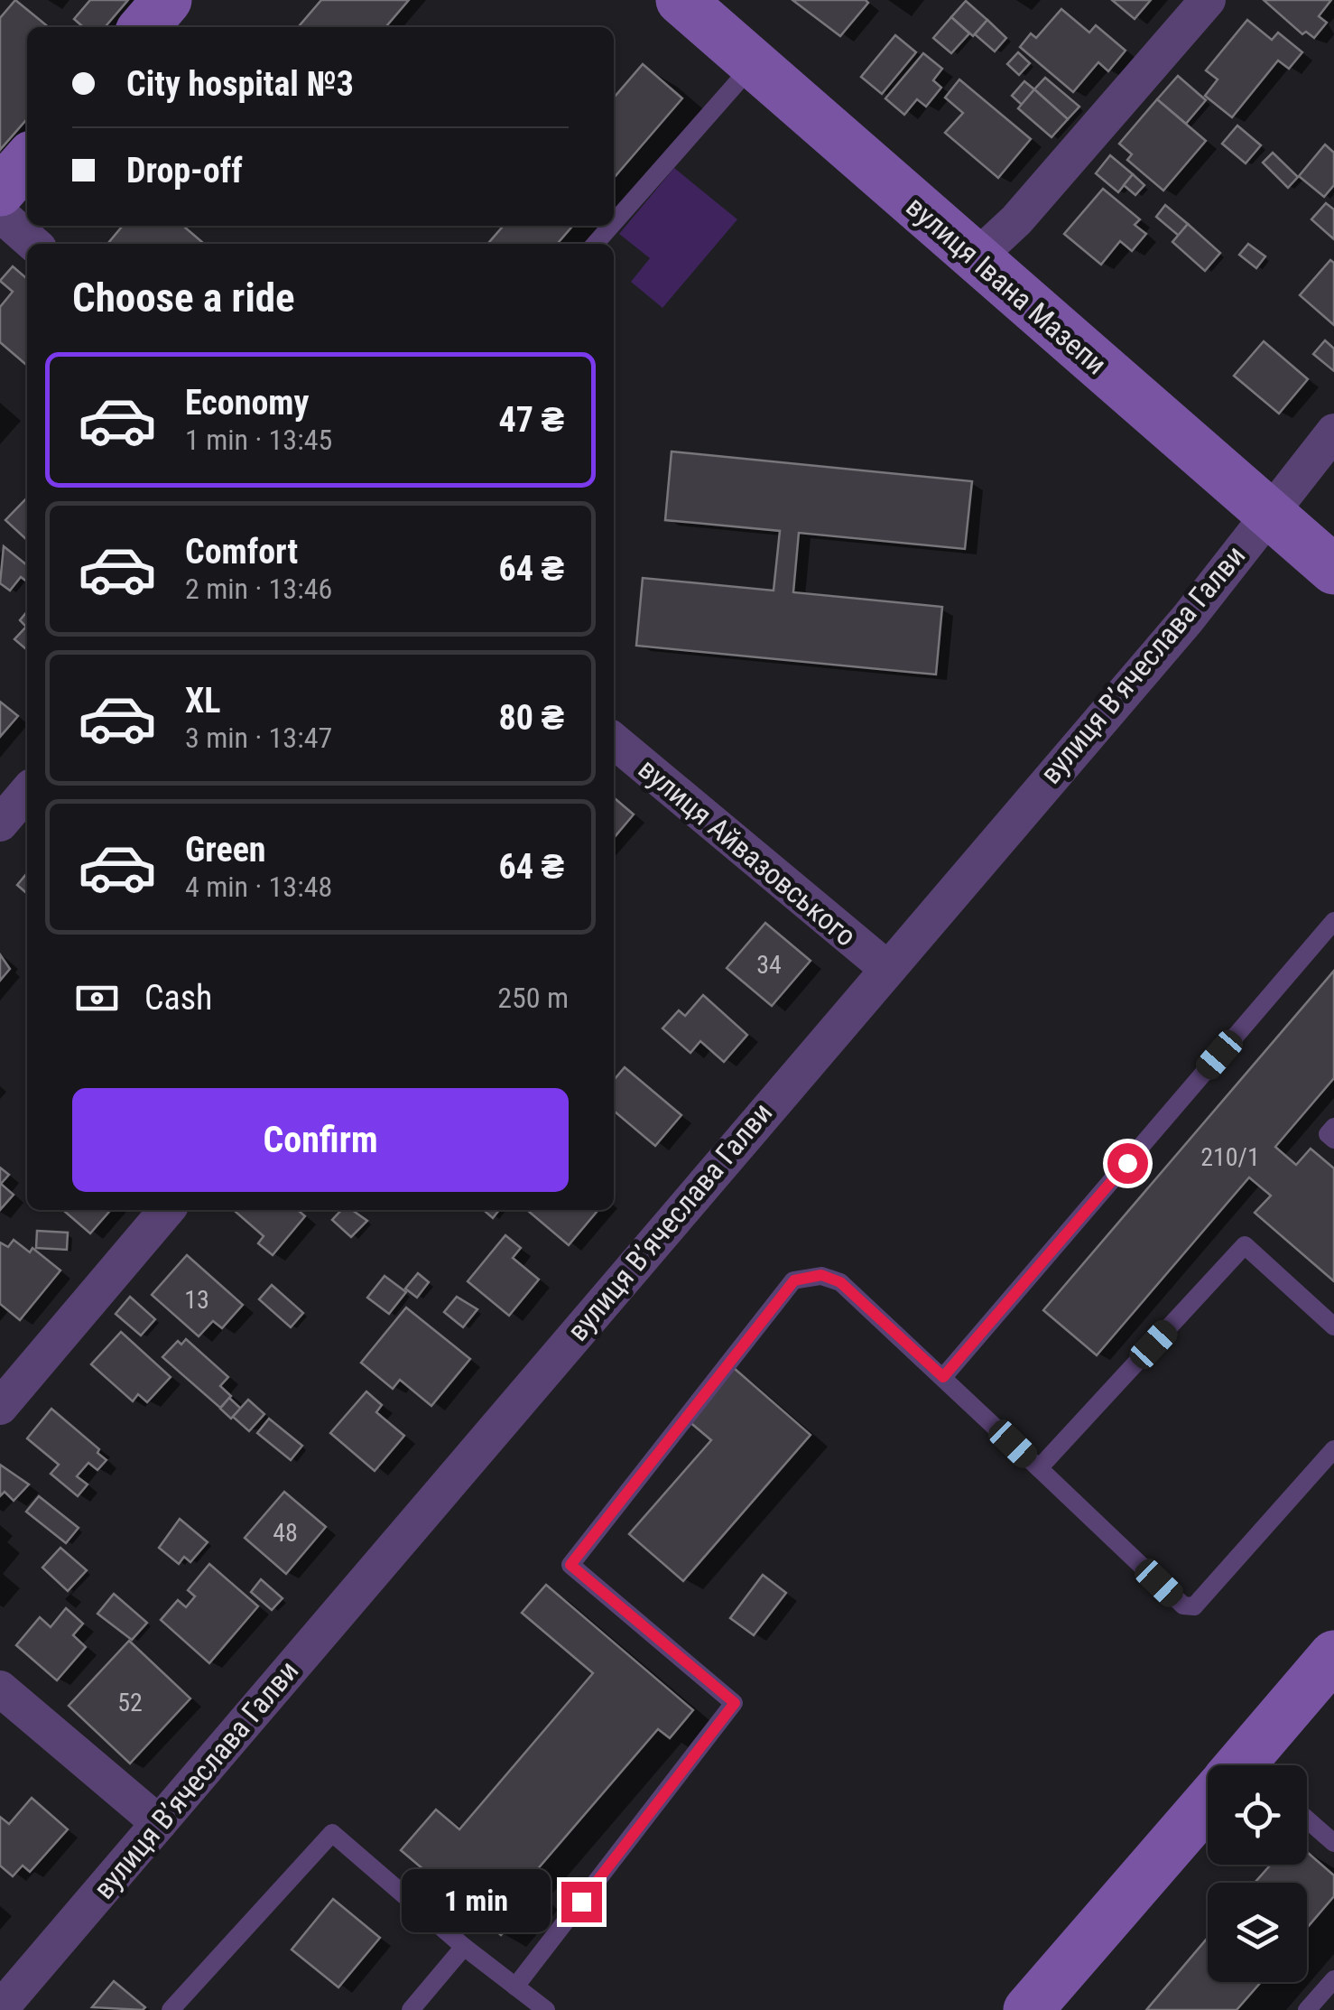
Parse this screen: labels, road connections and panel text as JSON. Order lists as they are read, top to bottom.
{
  "streets": {
    "street": ["вулиця Івана Мазепи", "вулиця Вʼячеслава Галви", "вулиця Айвазовського"]
  },
  "crossings": [
    ["вулиця Івана Мазепи", "вулиця Вʼячеслава Галви"],
    ["вулиця Вʼячеслава Галви", "вулиця Айвазовського"]
  ],
  "house_numbers": [
    "34",
    "210/1",
    "13",
    "48",
    "52"
  ],
  "page": {
    "banner": ["City hospital №3", "Drop-off"],
    "heading": "Choose a ride",
    "list": [
      {
        "name": "Economy",
        "note": "1 min · 13:45",
        "value": "47 ₴"
      },
      {
        "name": "Comfort",
        "note": "2 min · 13:46",
        "value": "64 ₴"
      },
      {
        "name": "XL",
        "note": "3 min · 13:47",
        "value": "80 ₴"
      },
      {
        "name": "Green",
        "note": "4 min · 13:48",
        "value": "64 ₴"
      }
    ],
    "pay": ["Cash", "250 m"],
    "buttons": "Confirm",
    "bubble": "1 min"
  }
}
